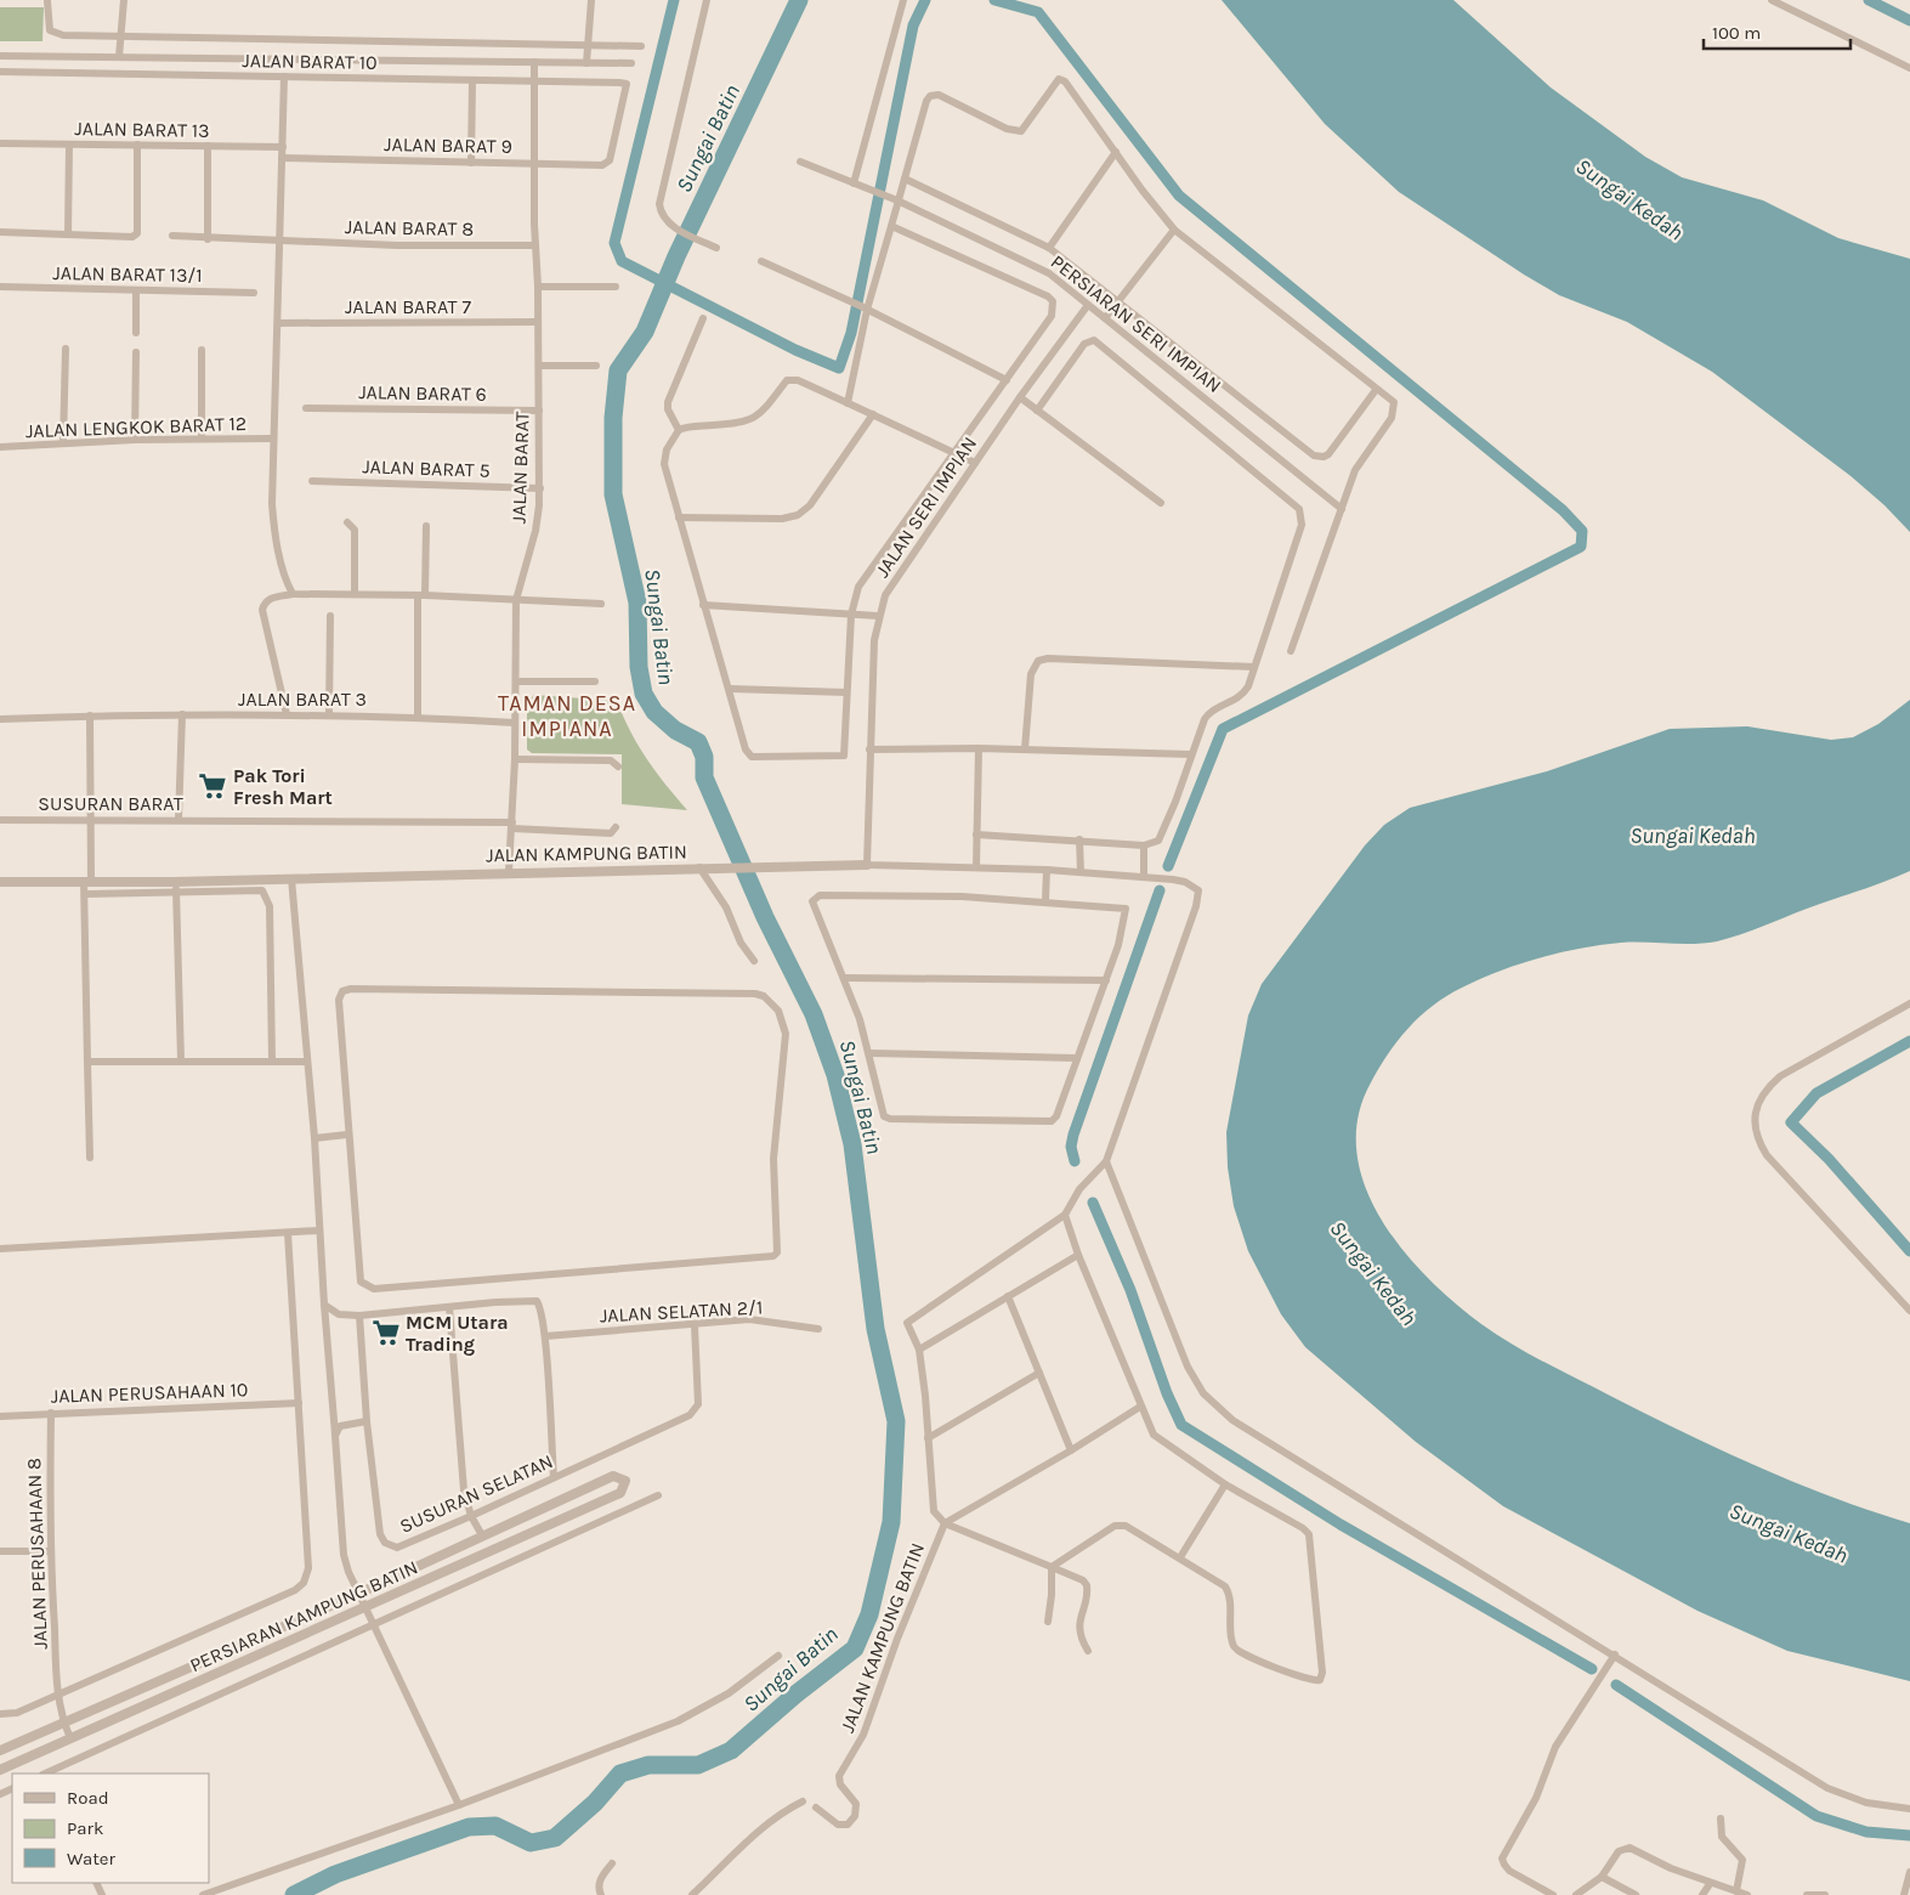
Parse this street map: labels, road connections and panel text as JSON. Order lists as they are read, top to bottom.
{
  "streets": {
    "street": [
      "JALAN BARAT 10",
      "JALAN BARAT 13",
      "JALAN BARAT 9",
      "JALAN BARAT 8",
      "JALAN BARAT 13/1",
      "JALAN BARAT 7",
      "PERSIARAN SERI IMPIAN",
      "JALAN BARAT 6",
      "JALAN LENGKOK BARAT 12",
      "JALAN BARAT 5",
      "JALAN BARAT",
      "JALAN SERI IMPIAN",
      "JALAN BARAT 3",
      "SUSURAN BARAT",
      "JALAN KAMPUNG BATIN",
      "JALAN SELATAN 2/1",
      "JALAN PERUSAHAAN 10",
      "SUSURAN SELATAN",
      "JALAN PERUSAHAAN 8",
      "PERSIARAN KAMPUNG BATIN"
    ]
  },
  "crossings": [
    ["JALAN BARAT 10", "JALAN BARAT 9"],
    ["JALAN BARAT 10", "JALAN BARAT"],
    ["JALAN BARAT 13", "JALAN BARAT 13/1"],
    ["JALAN BARAT 9", "JALAN BARAT"],
    ["JALAN BARAT 8", "JALAN BARAT 13/1"],
    ["JALAN BARAT 8", "JALAN BARAT"],
    ["JALAN BARAT 7", "JALAN BARAT"],
    ["PERSIARAN SERI IMPIAN", "JALAN SERI IMPIAN"],
    ["JALAN BARAT 6", "JALAN BARAT"],
    ["JALAN BARAT 5", "JALAN BARAT"],
    ["JALAN BARAT", "JALAN BARAT 3"],
    ["JALAN BARAT", "SUSURAN BARAT"],
    ["JALAN BARAT", "JALAN KAMPUNG BATIN"],
    ["JALAN SERI IMPIAN", "JALAN KAMPUNG BATIN"],
    ["JALAN SELATAN 2/1", "SUSURAN SELATAN"],
    ["JALAN PERUSAHAAN 10", "JALAN PERUSAHAAN 8"],
    ["JALAN PERUSAHAAN 8", "PERSIARAN KAMPUNG BATIN"]
  ],
  "districts": ["TAMAN DESA IMPIANA"],
  "water": ["Sungai Batin", "Sungai Kedah"],
  "places": {
    "supermarket": ["Pak Tori Fresh Mart", "MCM Utara Trading"]
  },
  "legend": ["Road", "Park", "Water"],
  "scale_bar": "100 m"
}
